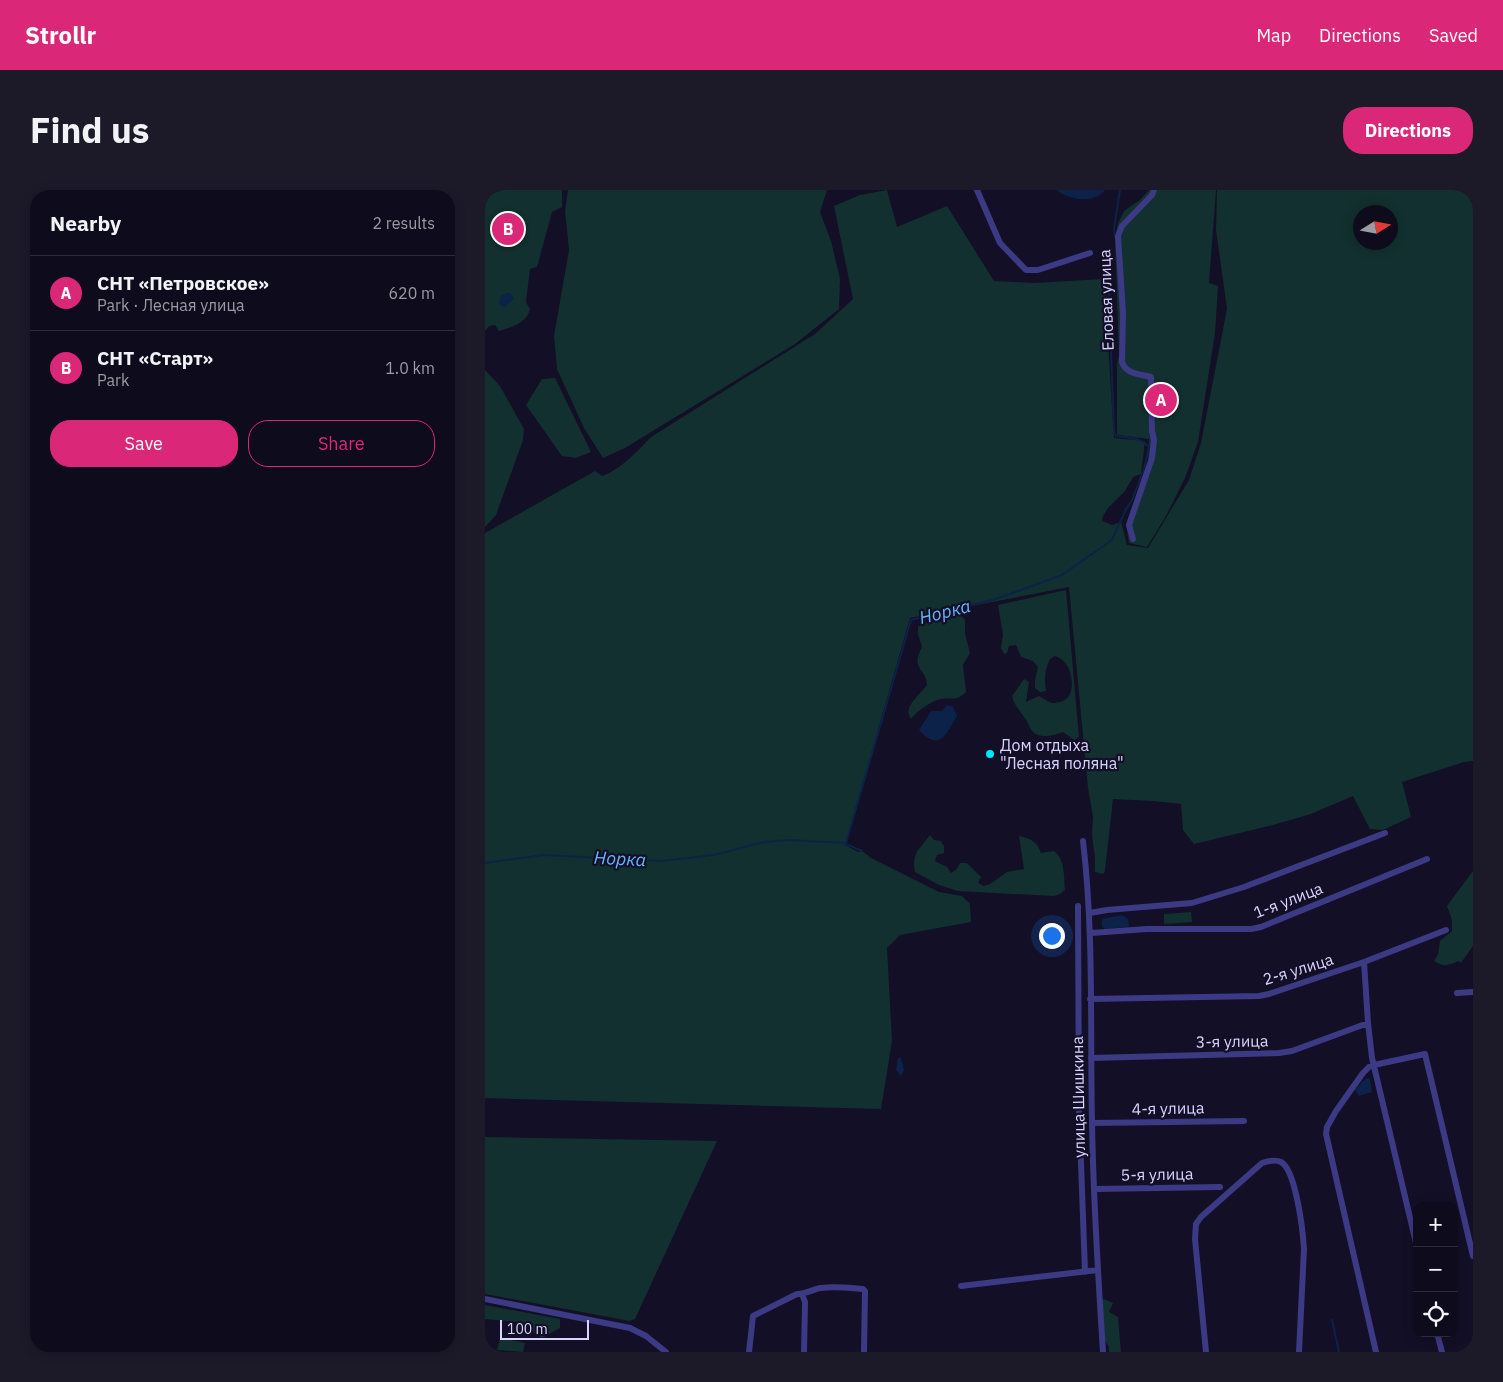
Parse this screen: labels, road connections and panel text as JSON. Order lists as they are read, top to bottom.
{
  "streets": {
    "street": [
      "Еловая улица",
      "1-я улица",
      "2-я улица",
      "3-я улица",
      "улица Шишкина",
      "4-я улица",
      "5-я улица"
    ]
  },
  "crossings": [
    ["1-я улица", "улица Шишкина"],
    ["2-я улица", "улица Шишкина"],
    ["3-я улица", "улица Шишкина"],
    ["улица Шишкина", "4-я улица"],
    ["улица Шишкина", "5-я улица"]
  ],
  "water": ["Норка"],
  "places": ["Дом отдыха \"Лесная поляна\""],
  "scale_bar": "100 m",
  "north": "right",
  "page": {
    "header": "Strollr",
    "nav": ["Map", "Directions", "Saved"],
    "title": "Find us",
    "buttons": [
      "Directions",
      ["Save", "Share"]
    ],
    "heading": ["Nearby", "2 results"],
    "pins": ["B", "A"],
    "list": [
      {
        "mark": "A",
        "name": "СНТ «Петровское»",
        "note": "Park · Лесная улица",
        "value": "620 m"
      },
      {
        "mark": "B",
        "name": "СНТ «Старт»",
        "note": "Park",
        "value": "1.0 km"
      }
    ],
    "map_buttons": ["+", "−"],
    "scale": "100 m"
  }
}
